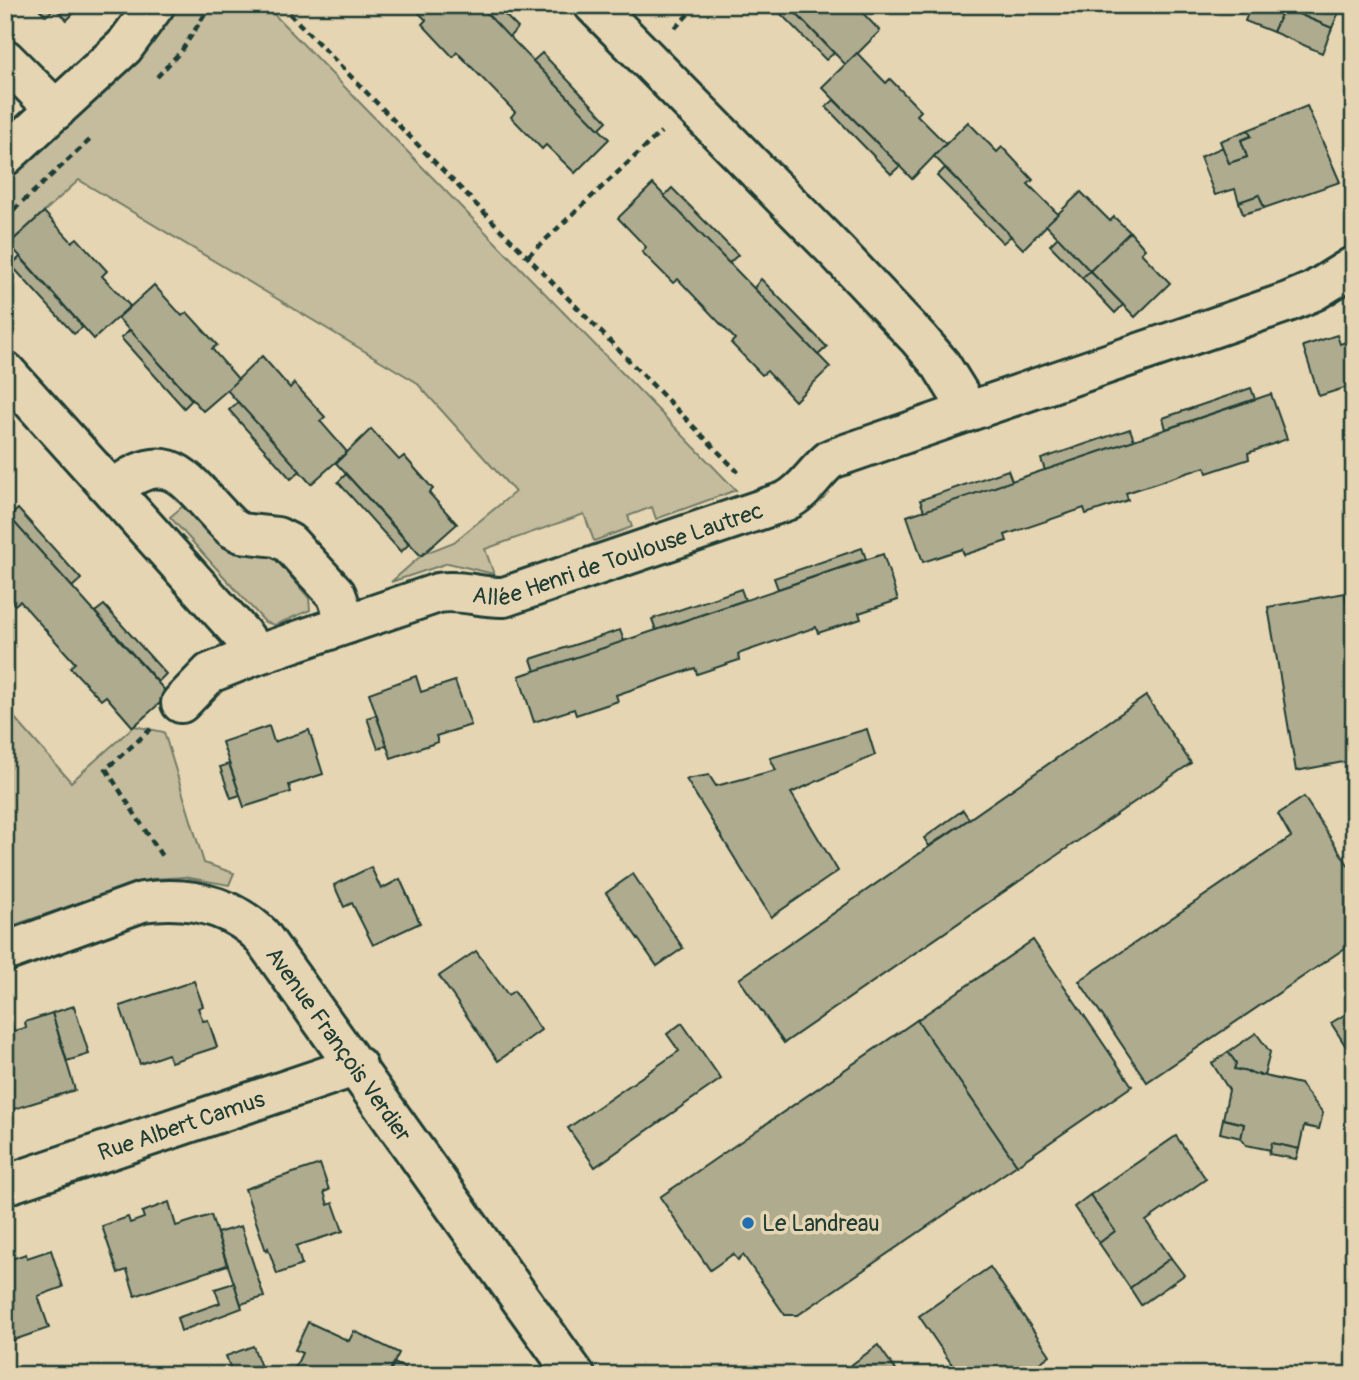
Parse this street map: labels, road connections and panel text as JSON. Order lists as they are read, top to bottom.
{
  "streets": {
    "street": ["Allée Henri de Toulouse Lautrec", "Avenue François Verdier", "Rue Albert Camus"]
  },
  "crossings": [
    ["Avenue François Verdier", "Rue Albert Camus"]
  ],
  "places": ["Le Landreau"]
}
